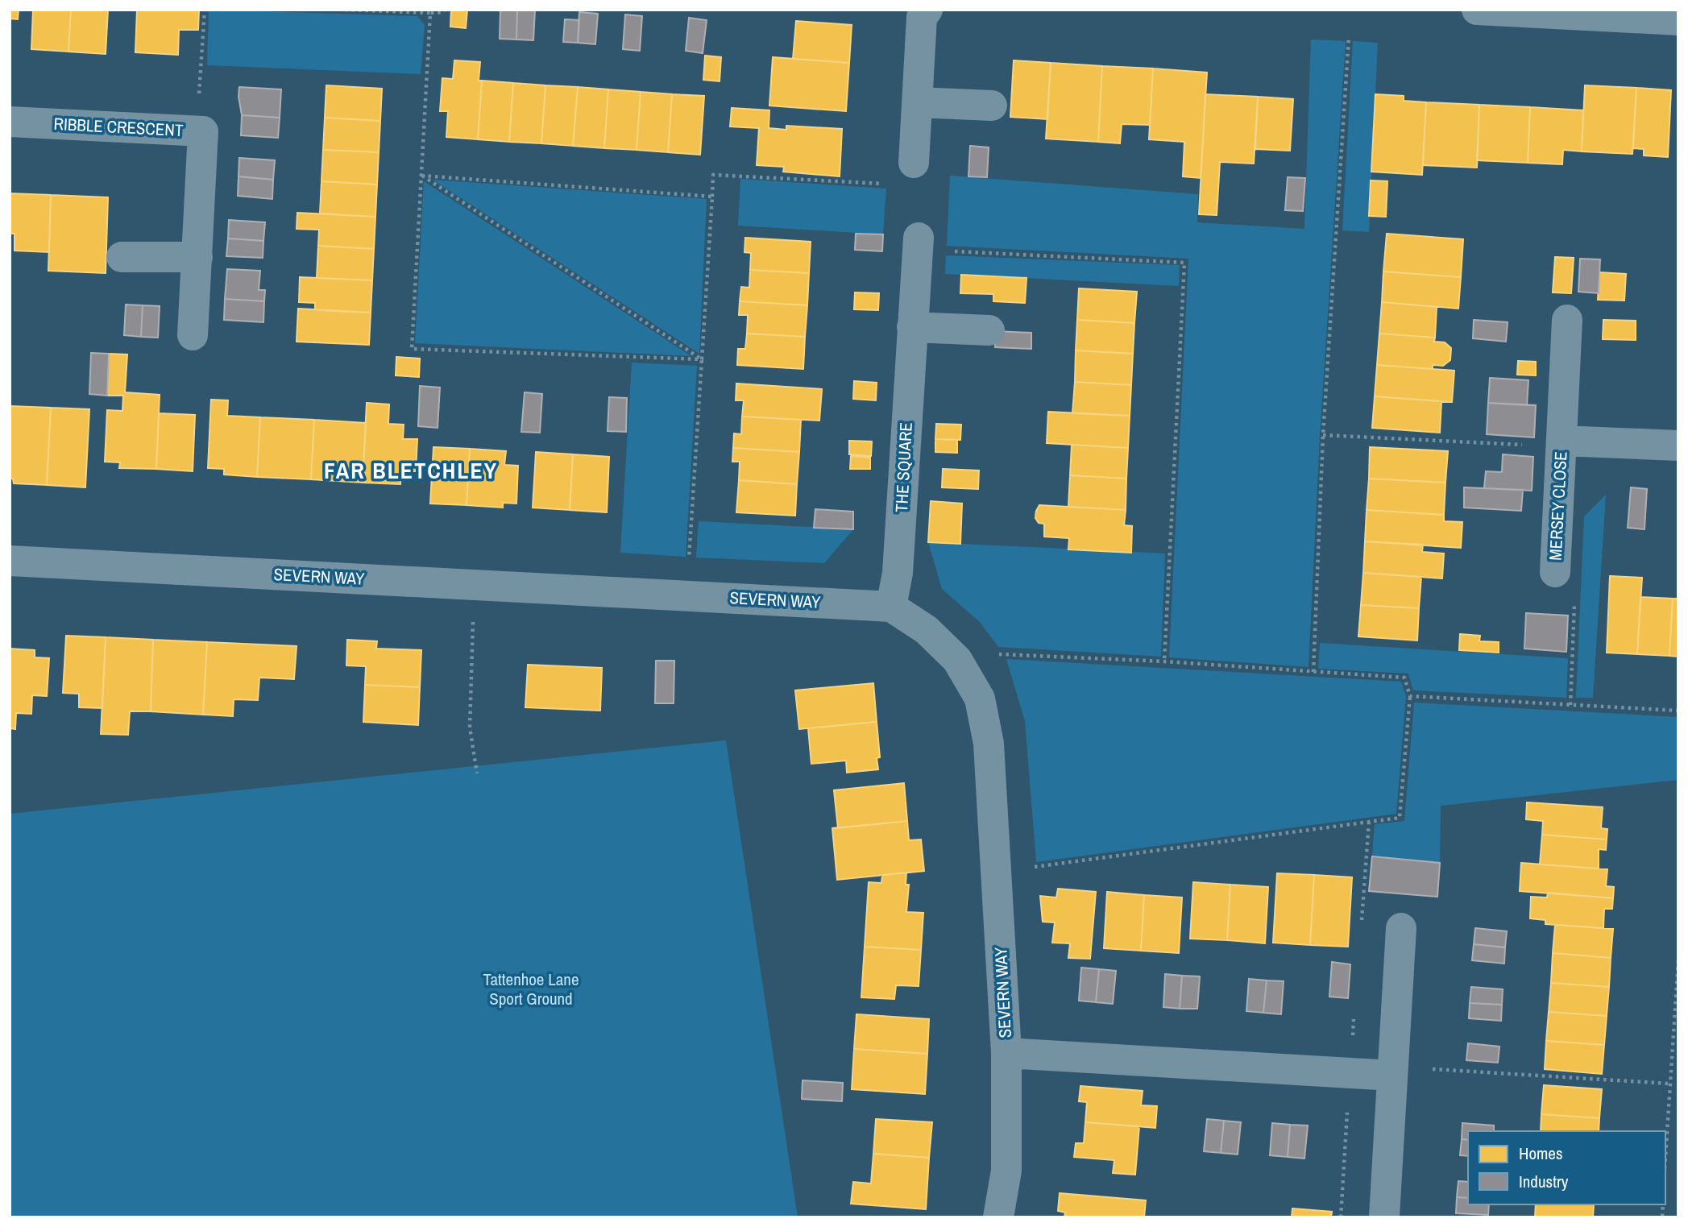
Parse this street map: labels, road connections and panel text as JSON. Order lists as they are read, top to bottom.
{
  "streets": {
    "street": [
      "RIBBLE CRESCENT",
      "THE SQUARE",
      "MERSEY CLOSE",
      "SEVERN WAY"
    ]
  },
  "crossings": [
    ["THE SQUARE", "SEVERN WAY"]
  ],
  "districts": ["FAR BLETCHLEY"],
  "parks": ["Tattenhoe Lane Sport Ground"],
  "legend": ["Homes", "Industry"]
}
